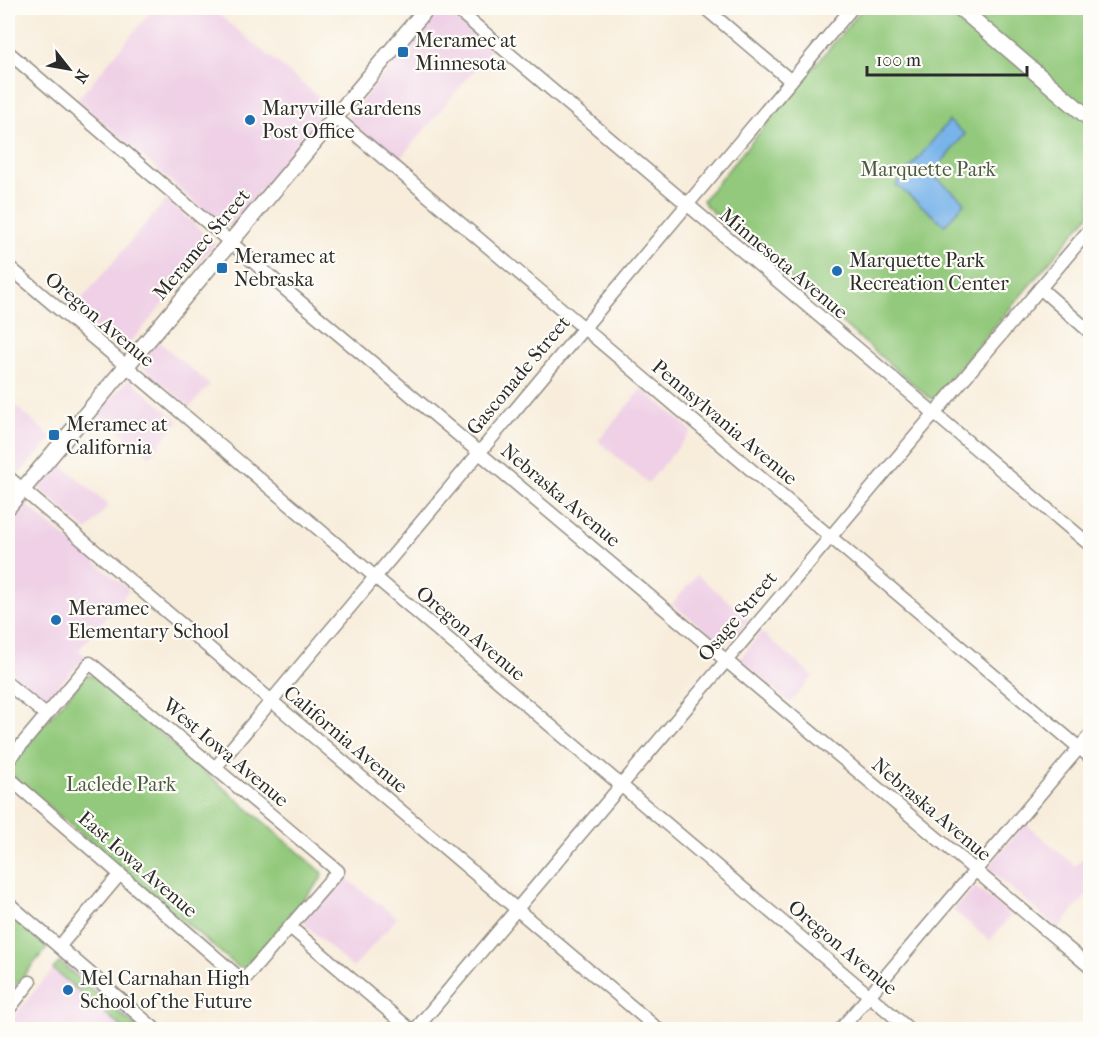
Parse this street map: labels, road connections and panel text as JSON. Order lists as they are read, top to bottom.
{
  "streets": {
    "street": [
      "Meramec Street",
      "Minnesota Avenue",
      "Oregon Avenue",
      "Gasconade Street",
      "Pennsylvania Avenue",
      "Nebraska Avenue",
      "Osage Street",
      "California Avenue",
      "West Iowa Avenue",
      "East Iowa Avenue"
    ]
  },
  "crossings": [
    ["Meramec Street", "Oregon Avenue"],
    ["Meramec Street", "Pennsylvania Avenue"],
    ["Meramec Street", "Nebraska Avenue"],
    ["Meramec Street", "California Avenue"],
    ["Minnesota Avenue", "Gasconade Street"],
    ["Minnesota Avenue", "Osage Street"],
    ["Oregon Avenue", "Gasconade Street"],
    ["Oregon Avenue", "Osage Street"],
    ["Gasconade Street", "Pennsylvania Avenue"],
    ["Gasconade Street", "Nebraska Avenue"],
    ["Gasconade Street", "California Avenue"],
    ["Gasconade Street", "West Iowa Avenue"],
    ["Pennsylvania Avenue", "Osage Street"],
    ["Nebraska Avenue", "Osage Street"],
    ["Osage Street", "California Avenue"],
    ["West Iowa Avenue", "East Iowa Avenue"]
  ],
  "parks": ["Marquette Park", "Laclede Park"],
  "places": {
    "transit": ["Meramec at Minnesota", "Meramec at Nebraska", "Meramec at California"],
    "other": [
      "Maryville Gardens Post Office",
      "Marquette Park Recreation Center",
      "Meramec Elementary School",
      "Mel Carnahan High School of the Future"
    ]
  },
  "scale_bar": "100 m",
  "north": "bottom right"
}
